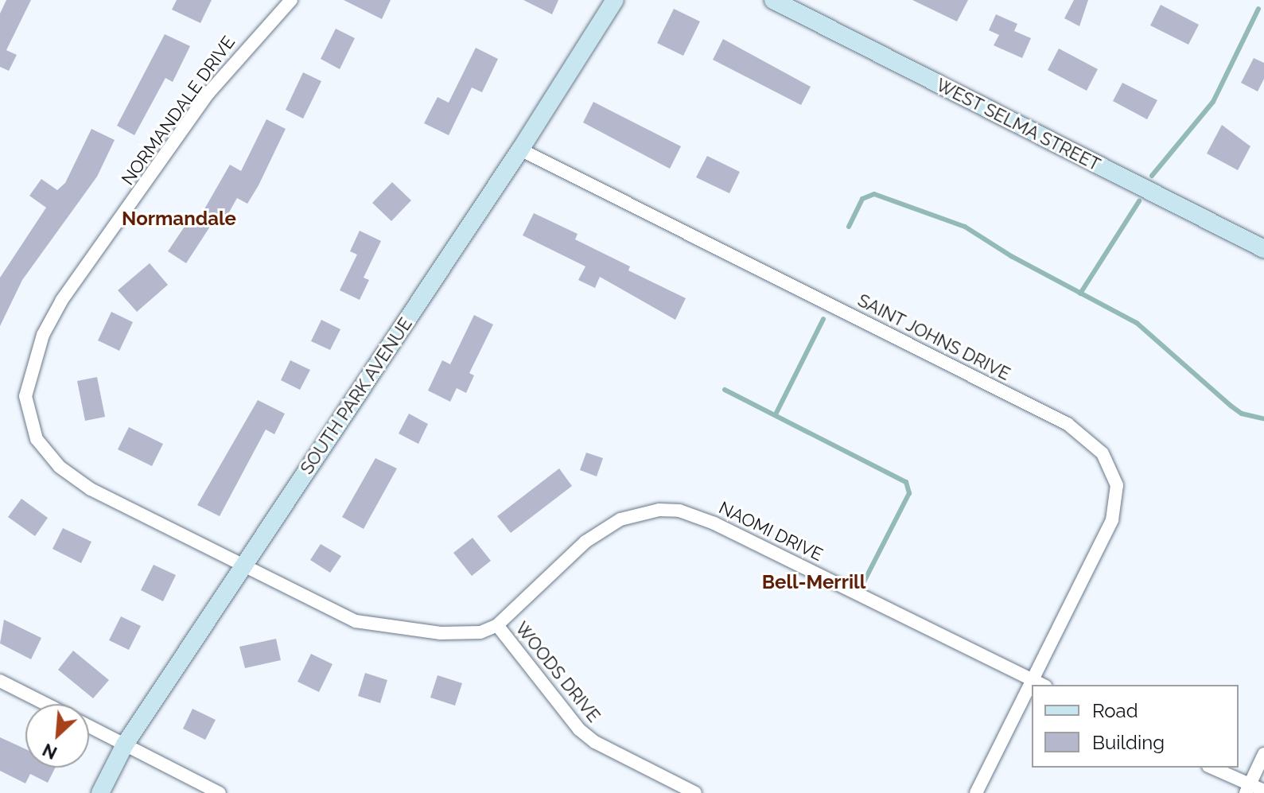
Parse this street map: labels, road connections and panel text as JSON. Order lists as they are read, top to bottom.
{
  "streets": {
    "street": [
      "NORMANDALE DRIVE",
      "WEST SELMA STREET",
      "SAINT JOHNS DRIVE",
      "SOUTH PARK AVENUE",
      "NAOMI DRIVE",
      "WOODS DRIVE"
    ]
  },
  "crossings": [
    ["NORMANDALE DRIVE", "SOUTH PARK AVENUE"],
    ["NORMANDALE DRIVE", "WOODS DRIVE"],
    ["SAINT JOHNS DRIVE", "SOUTH PARK AVENUE"],
    ["SAINT JOHNS DRIVE", "NAOMI DRIVE"],
    ["SOUTH PARK AVENUE", "WOODS DRIVE"],
    ["NAOMI DRIVE", "WOODS DRIVE"]
  ],
  "districts": ["Normandale", "Bell-Merrill"],
  "legend": ["Road", "Building"],
  "north": "bottom left"
}
